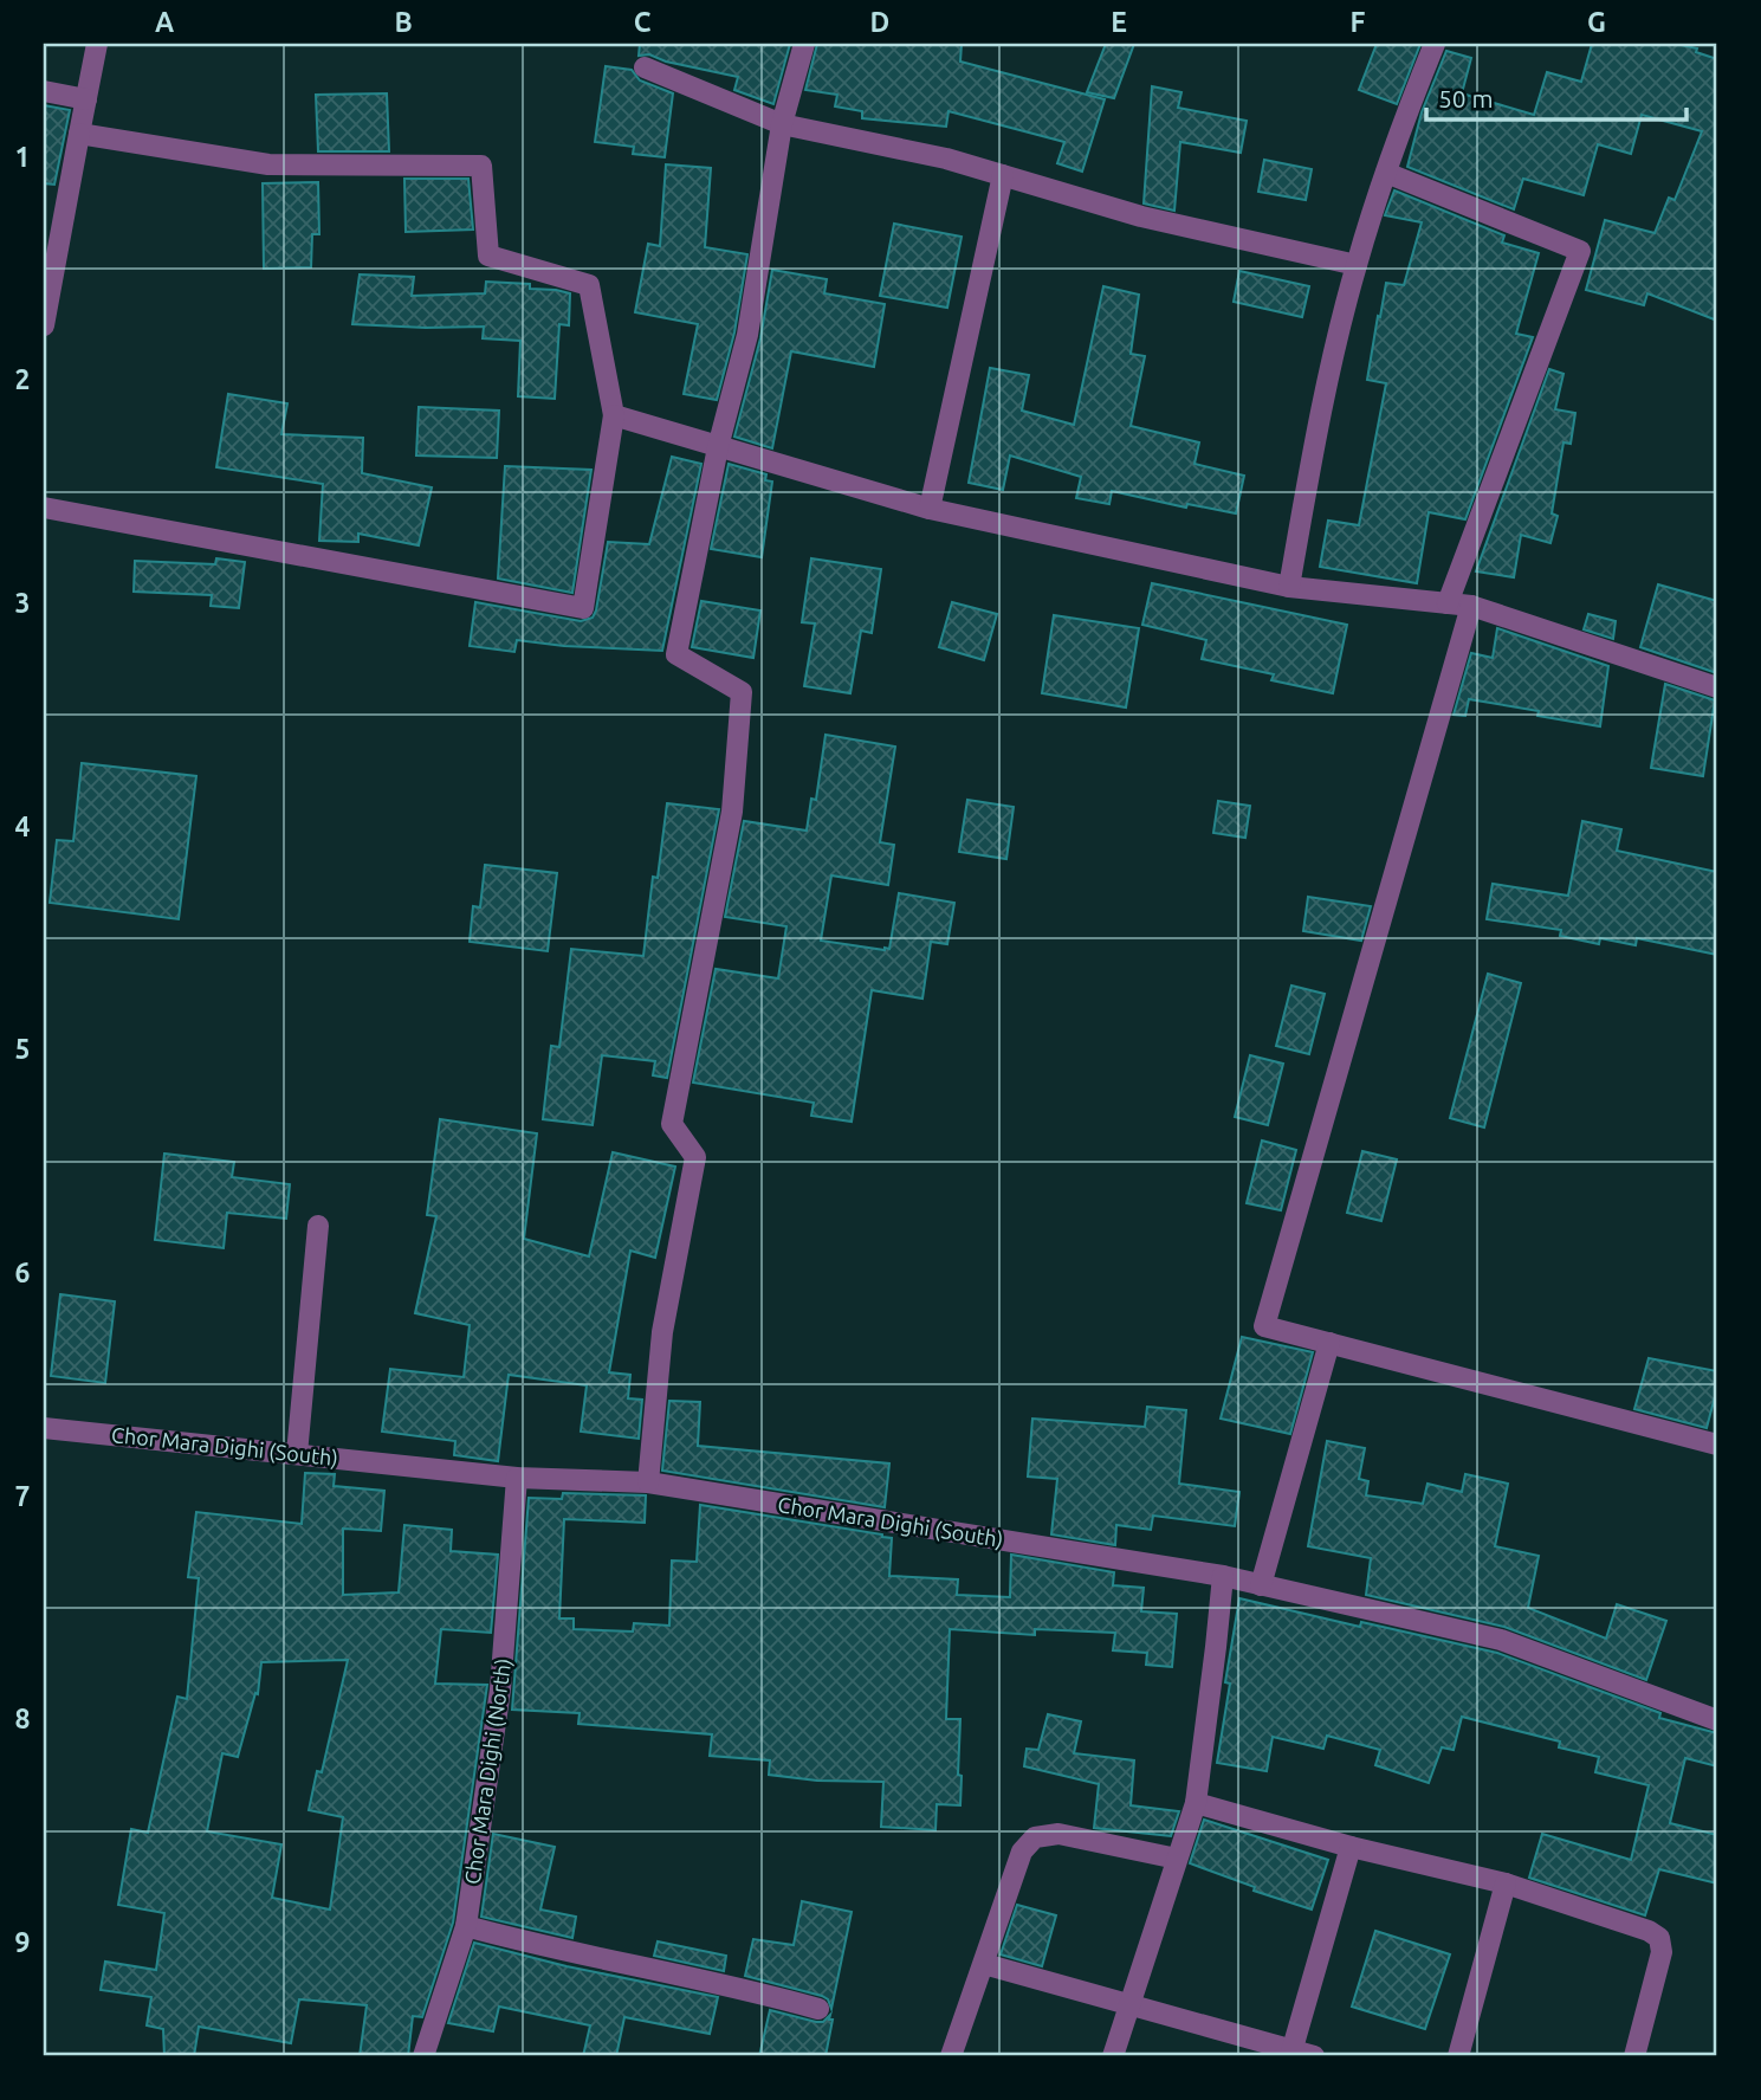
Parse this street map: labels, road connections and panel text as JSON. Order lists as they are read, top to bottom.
{
  "streets": {
    "street": ["Chor Mara Dighi (South)", "Chor Mara Dighi (North)"]
  },
  "crossings": [
    ["Chor Mara Dighi (South)", "Chor Mara Dighi (North)"]
  ],
  "scale_bar": "50 m",
  "grid": {
    "columns": [
      "A",
      "B",
      "C",
      "D",
      "E",
      "F",
      "G"
    ],
    "rows": [
      "1",
      "2",
      "3",
      "4",
      "5",
      "6",
      "7",
      "8",
      "9"
    ]
  }
}
